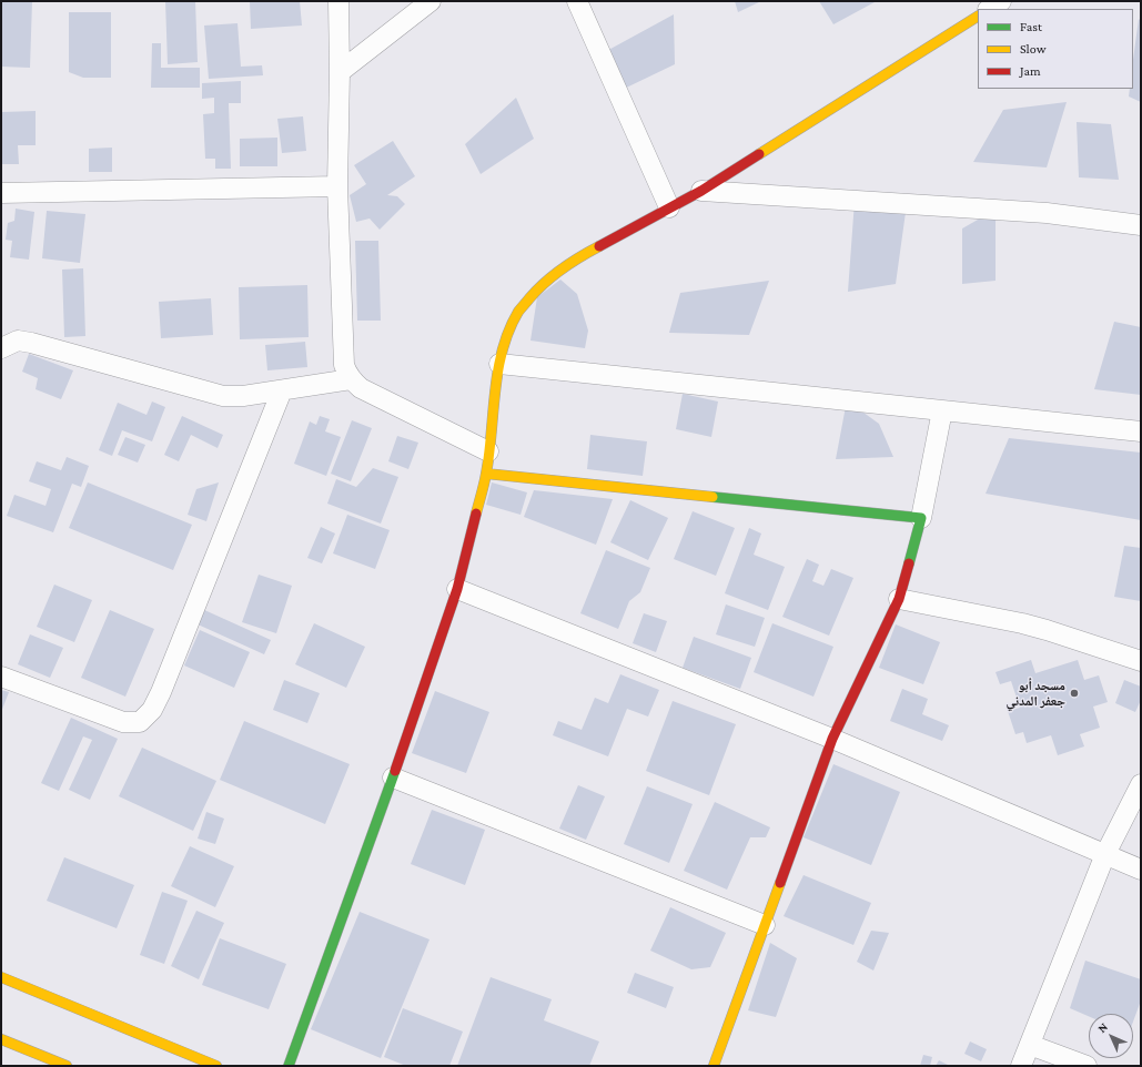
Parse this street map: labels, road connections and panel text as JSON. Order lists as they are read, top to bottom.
{
  "places": ["مسجد أبو جعفر المدني"],
  "legend": ["Fast", "Slow", "Jam"],
  "north": "top left"
}
